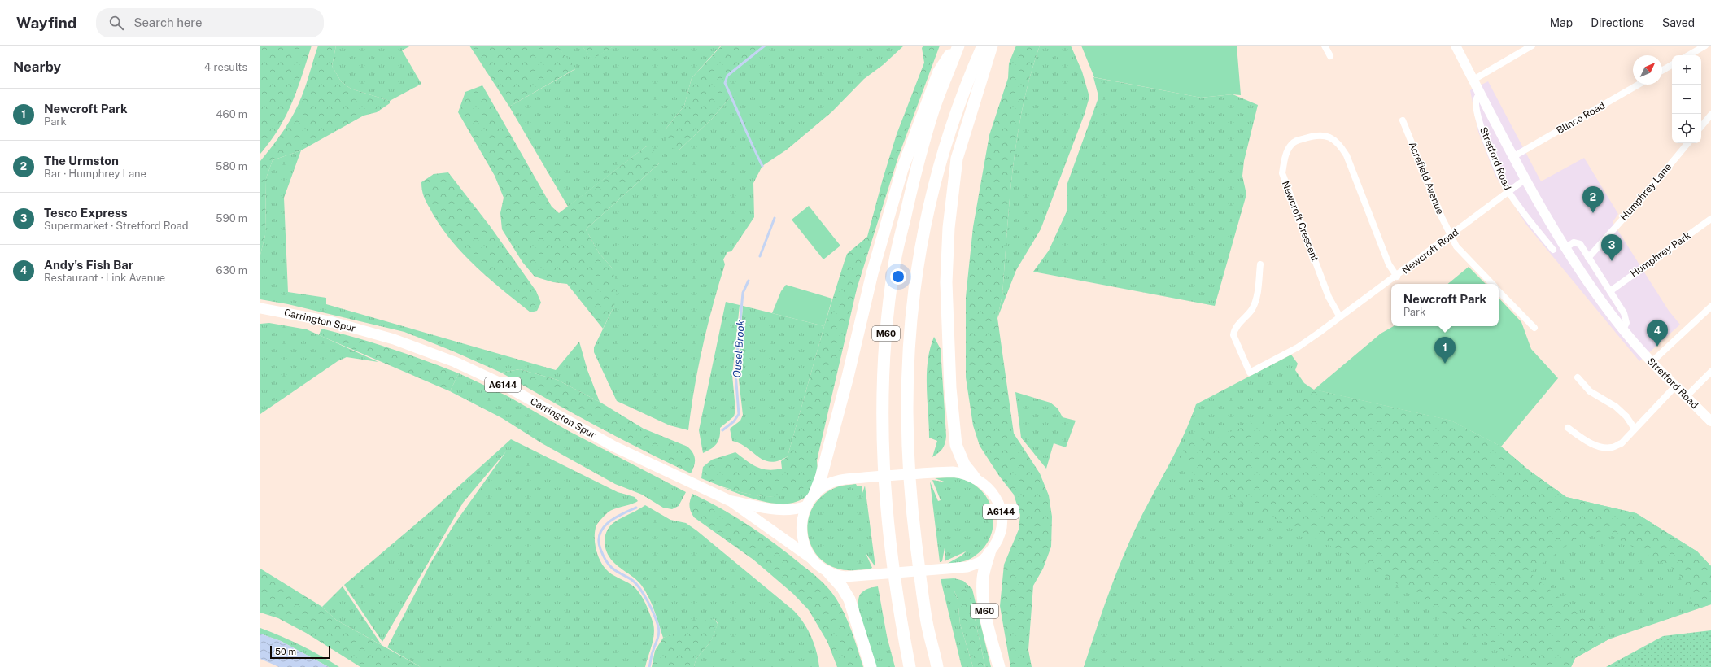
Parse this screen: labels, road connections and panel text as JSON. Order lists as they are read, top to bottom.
{
  "streets": {
    "highway": ["M60"],
    "main road": ["Stretford Road", "Carrington Spur", "A6144"],
    "street": [
      "Blinco Road",
      "Acrefield Avenue",
      "Humphrey Lane",
      "Newcroft Crescent",
      "Newcroft Road",
      "Humphrey Park"
    ]
  },
  "crossings": [
    ["Blinco Road", "Stretford Road"],
    ["Stretford Road", "Newcroft Road"],
    ["Acrefield Avenue", "Newcroft Road"],
    ["Newcroft Crescent", "Newcroft Road"],
    ["Carrington Spur", "A6144"],
    ["M60", "A6144"]
  ],
  "water": ["Ousel Brook"],
  "scale_bar": "50 m",
  "north": "top right",
  "page": {
    "header": "Wayfind",
    "search": "Search here",
    "nav": ["Map", "Directions", "Saved"],
    "heading": ["Nearby", "4 results"],
    "map_buttons": ["+", "−"],
    "list": [
      {
        "mark": "1",
        "name": "Newcroft Park",
        "note": "Park",
        "value": "460 m"
      },
      {
        "mark": "2",
        "name": "The Urmston",
        "note": "Bar · Humphrey Lane",
        "value": "580 m"
      },
      {
        "mark": "3",
        "name": "Tesco Express",
        "note": "Supermarket · Stretford Road",
        "value": "590 m"
      },
      {
        "mark": "4",
        "name": "Andy's Fish Bar",
        "note": "Restaurant · Link Avenue",
        "value": "630 m"
      }
    ],
    "pins": [
      "2",
      "3",
      "4",
      "1"
    ],
    "popup": ["Newcroft Park", "Park"],
    "scale": "50 m"
  }
}
